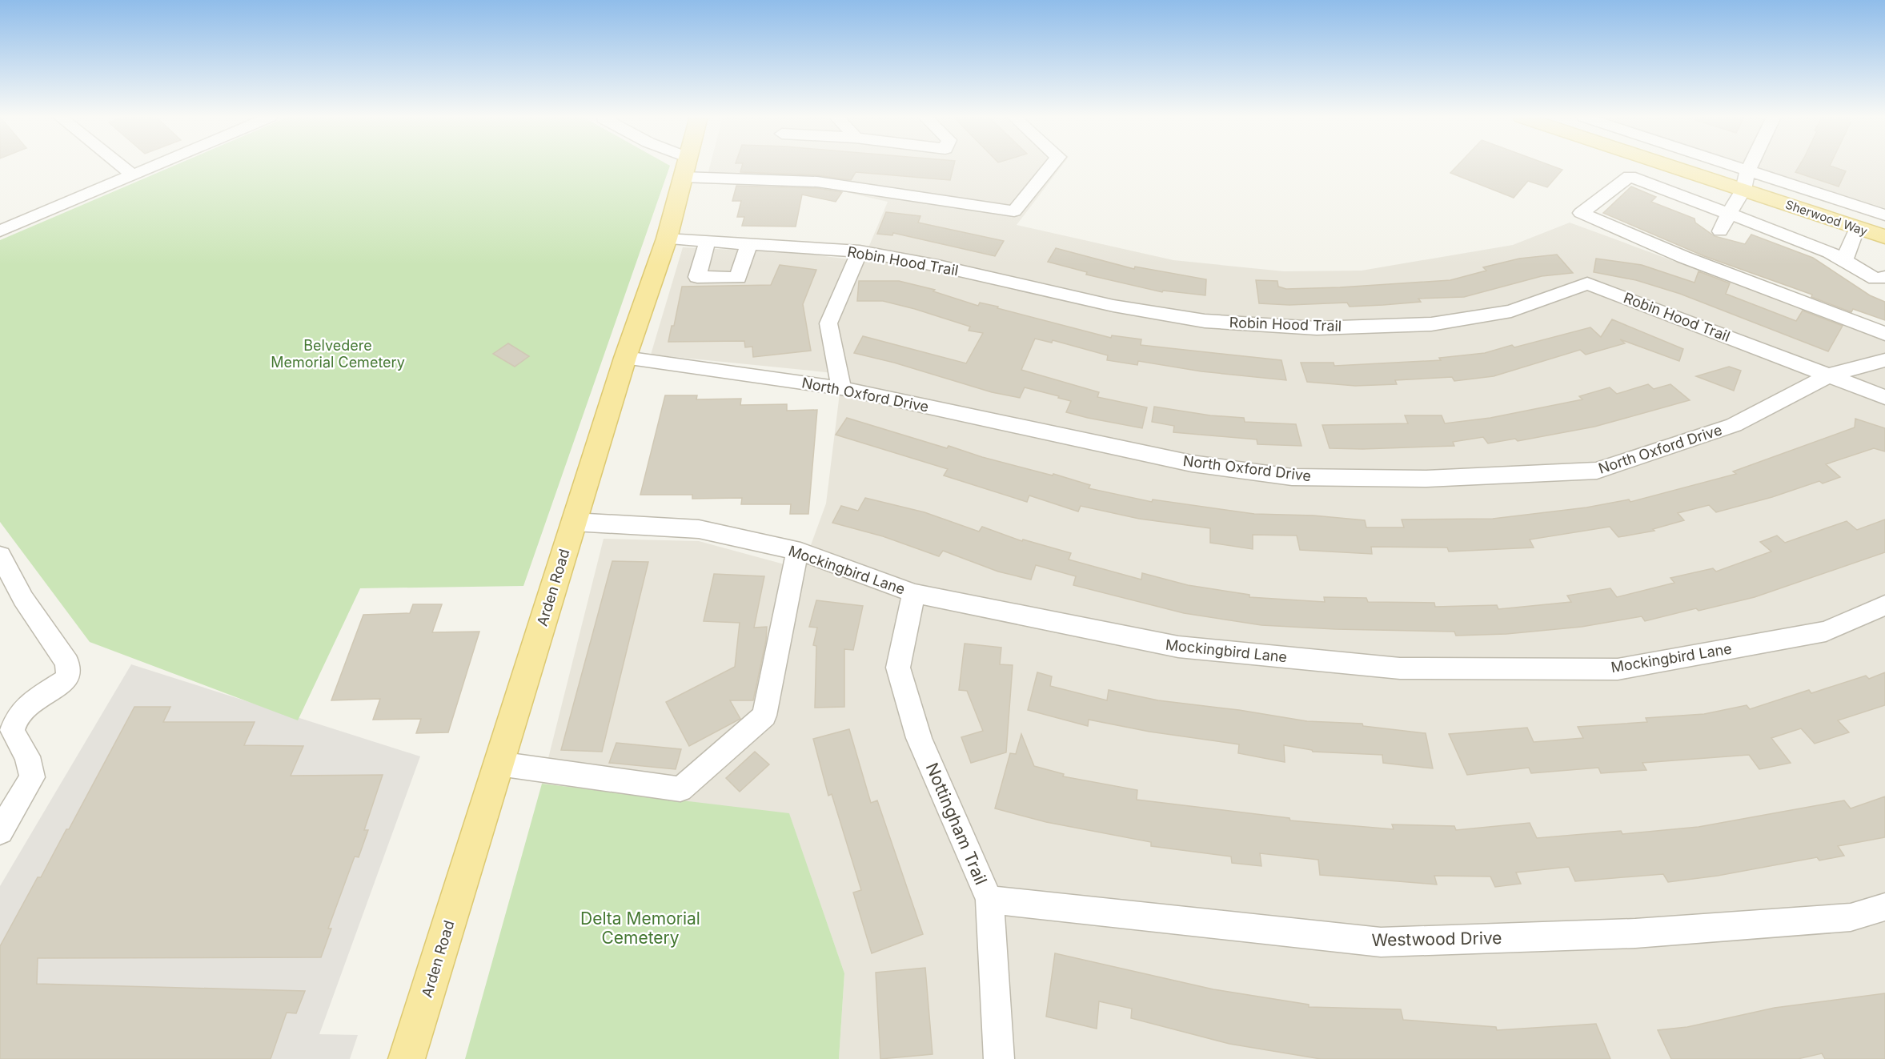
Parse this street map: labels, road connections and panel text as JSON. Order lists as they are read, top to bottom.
{
  "streets": {
    "main road": ["Sherwood Way", "Arden Road"],
    "street": [
      "Robin Hood Trail",
      "North Oxford Drive",
      "Mockingbird Lane",
      "Nottingham Trail",
      "Westwood Drive"
    ]
  },
  "crossings": [
    ["Robin Hood Trail", "North Oxford Drive"],
    ["Robin Hood Trail", "Arden Road"],
    ["North Oxford Drive", "Arden Road"],
    ["Mockingbird Lane", "Arden Road"],
    ["Mockingbird Lane", "Nottingham Trail"],
    ["Nottingham Trail", "Westwood Drive"]
  ],
  "parks": ["Belvedere Memorial Cemetery", "Delta Memorial Cemetery"]
}
